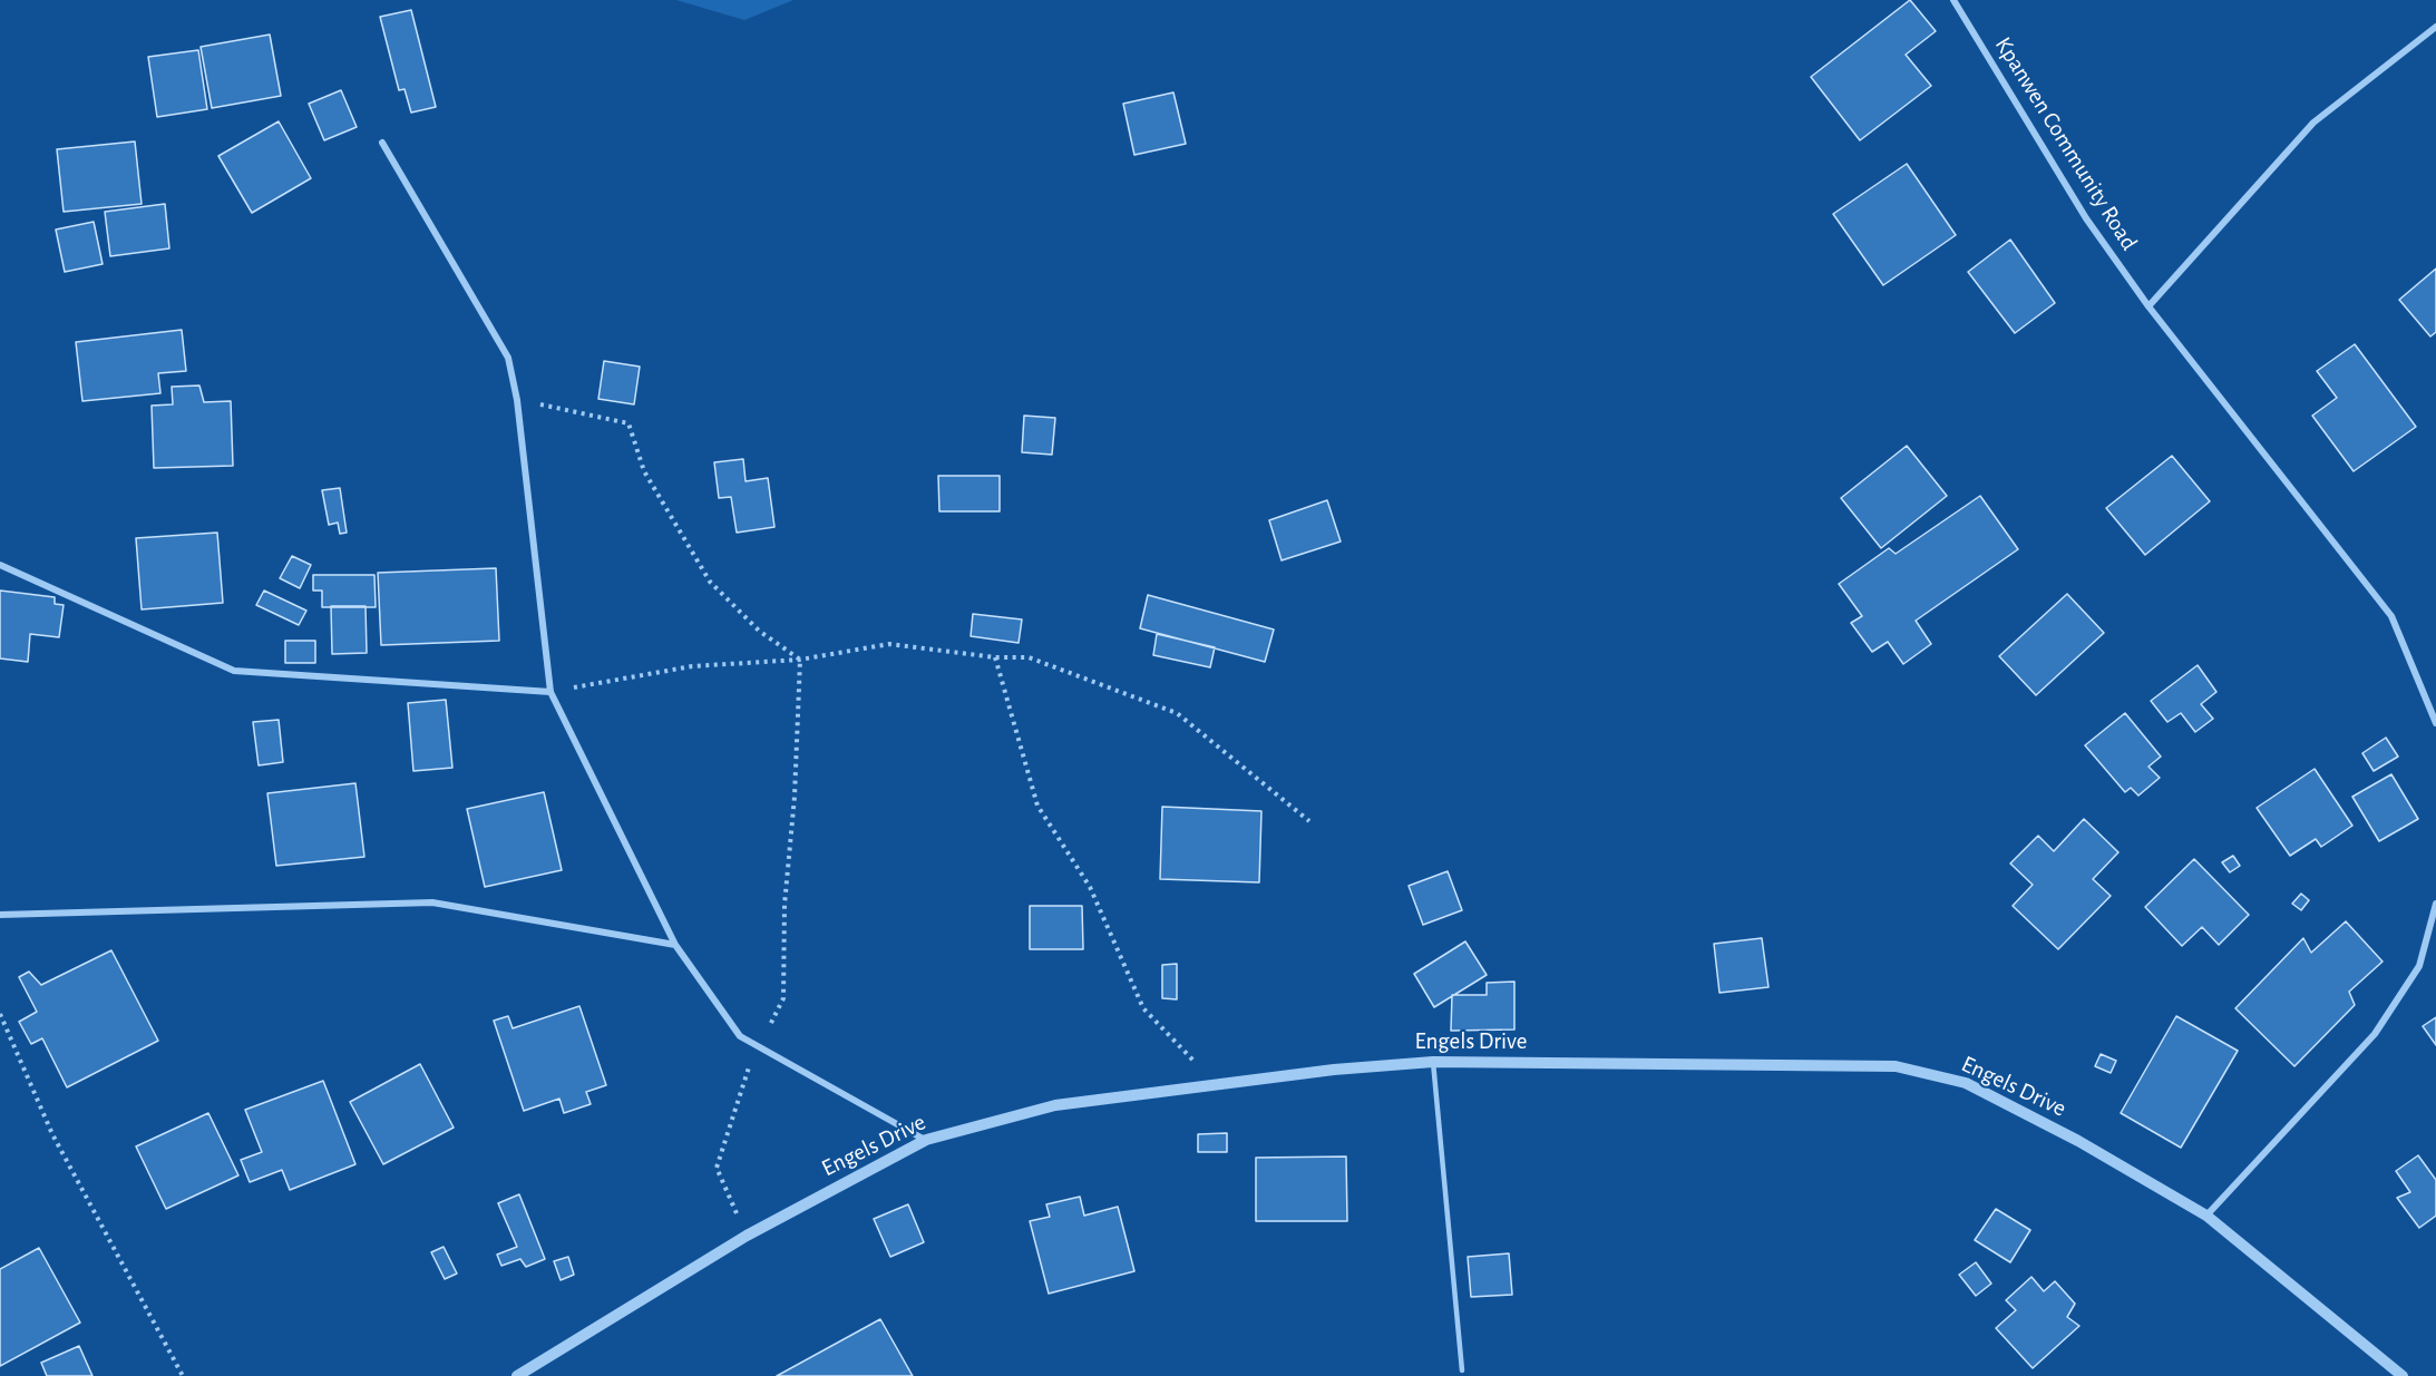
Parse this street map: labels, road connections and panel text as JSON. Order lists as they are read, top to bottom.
{
  "streets": {
    "street": ["Kpanwen Community Road", "Engels Drive"]
  }
}
